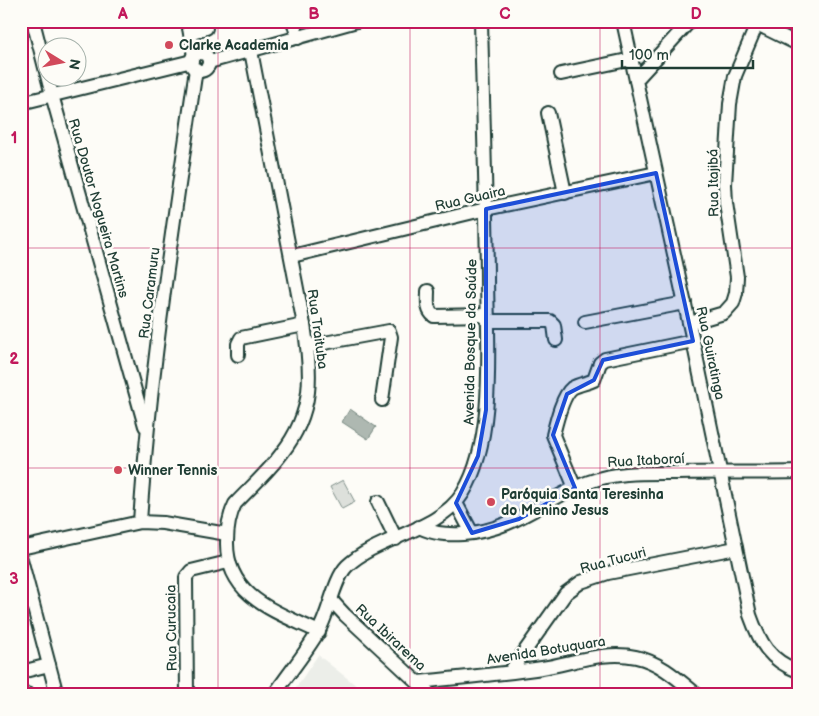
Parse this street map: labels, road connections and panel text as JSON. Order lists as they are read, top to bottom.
{
  "streets": {
    "street": [
      "Rua Itajibá",
      "Rua Guaira",
      "Rua Doutor Nogueira Martins",
      "Rua Caramuru",
      "Rua Traituba",
      "Avenida Bosque da Saúde",
      "Rua Guiratinga",
      "Rua Itaboraí",
      "Rua Tucuri",
      "Rua Curucaia",
      "Rua Ibirarema",
      "Avenida Botuquara"
    ]
  },
  "crossings": [
    ["Rua Itajibá", "Rua Guiratinga"],
    ["Rua Guaira", "Rua Traituba"],
    ["Rua Guaira", "Avenida Bosque da Saúde"],
    ["Rua Guaira", "Rua Guiratinga"],
    ["Rua Doutor Nogueira Martins", "Rua Caramuru"],
    ["Rua Traituba", "Avenida Bosque da Saúde"],
    ["Rua Traituba", "Rua Curucaia"],
    ["Avenida Bosque da Saúde", "Rua Itaboraí"],
    ["Avenida Bosque da Saúde", "Rua Ibirarema"],
    ["Rua Guiratinga", "Rua Itaboraí"],
    ["Rua Guiratinga", "Rua Tucuri"],
    ["Rua Tucuri", "Avenida Botuquara"],
    ["Rua Ibirarema", "Avenida Botuquara"]
  ],
  "places": ["Clarke Academia", "Winner Tennis", "Paróquia Santa Teresinha do Menino Jesus"],
  "scale_bar": "100 m",
  "north": "right",
  "grid": {
    "columns": [
      "A",
      "B",
      "C",
      "D"
    ],
    "rows": ["1", "2", "3"]
  }
}
